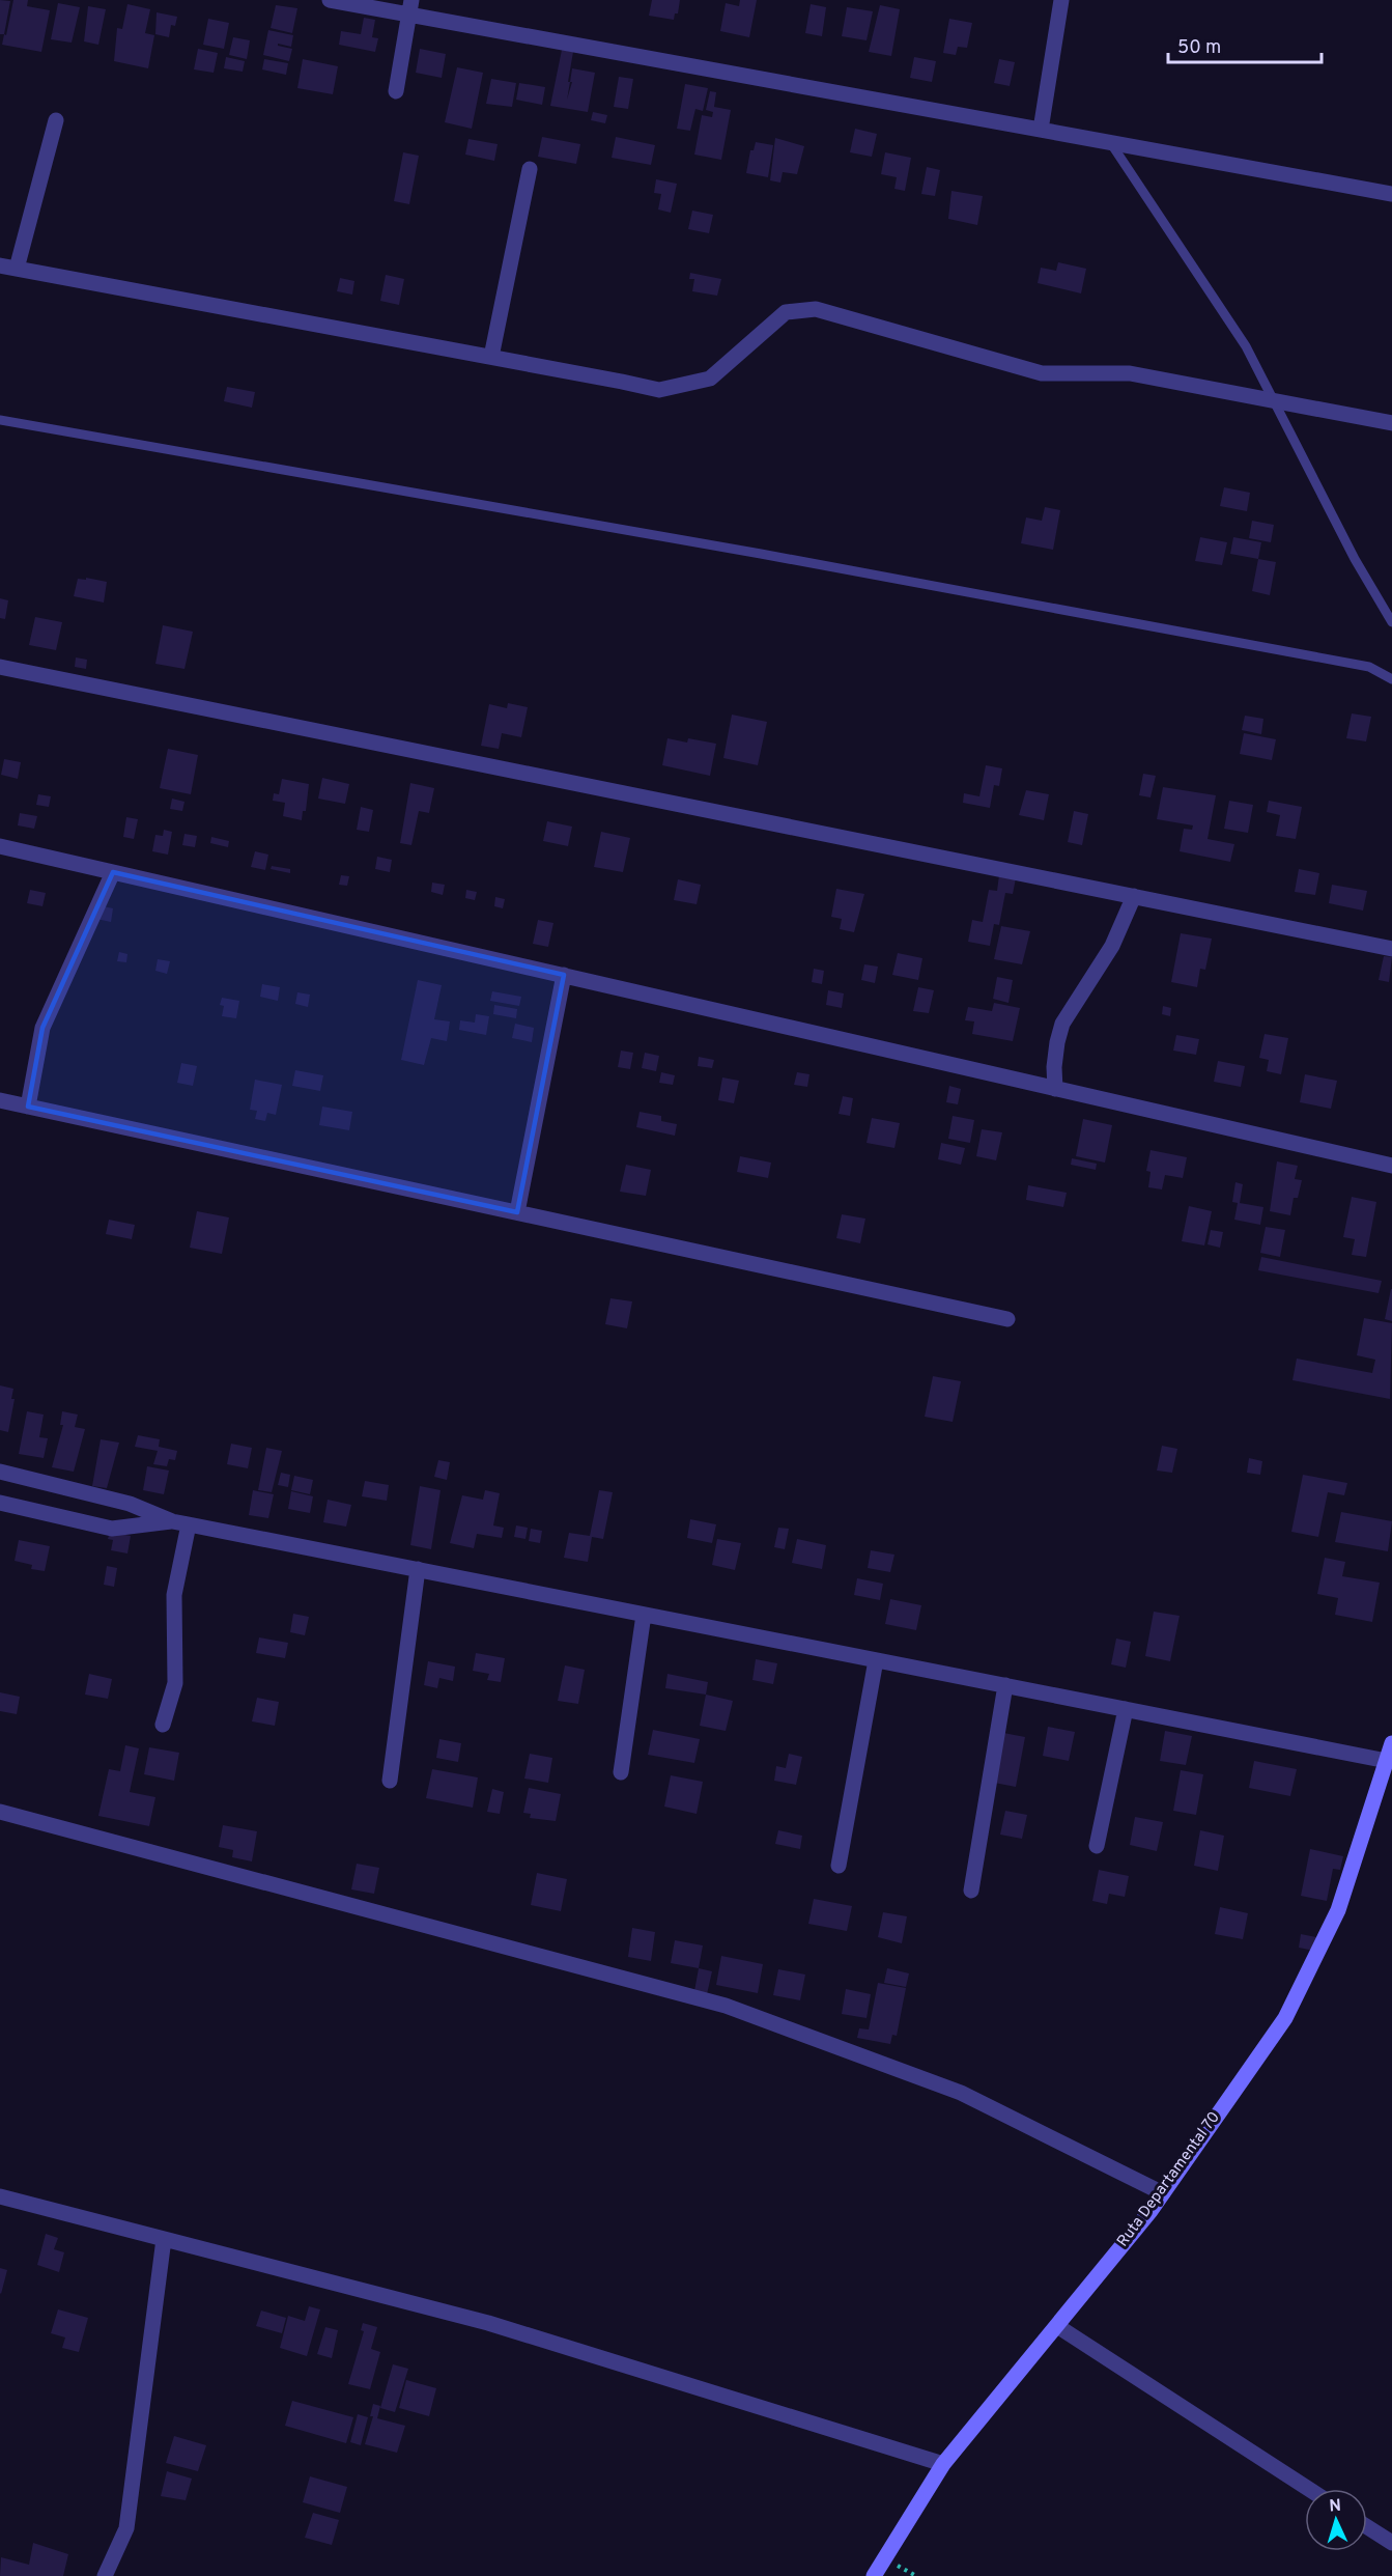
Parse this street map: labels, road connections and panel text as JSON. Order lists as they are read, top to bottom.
{
  "streets": {
    "main road": ["Ruta Departamental 70"]
  },
  "scale_bar": "50 m",
  "north": "top"
}
